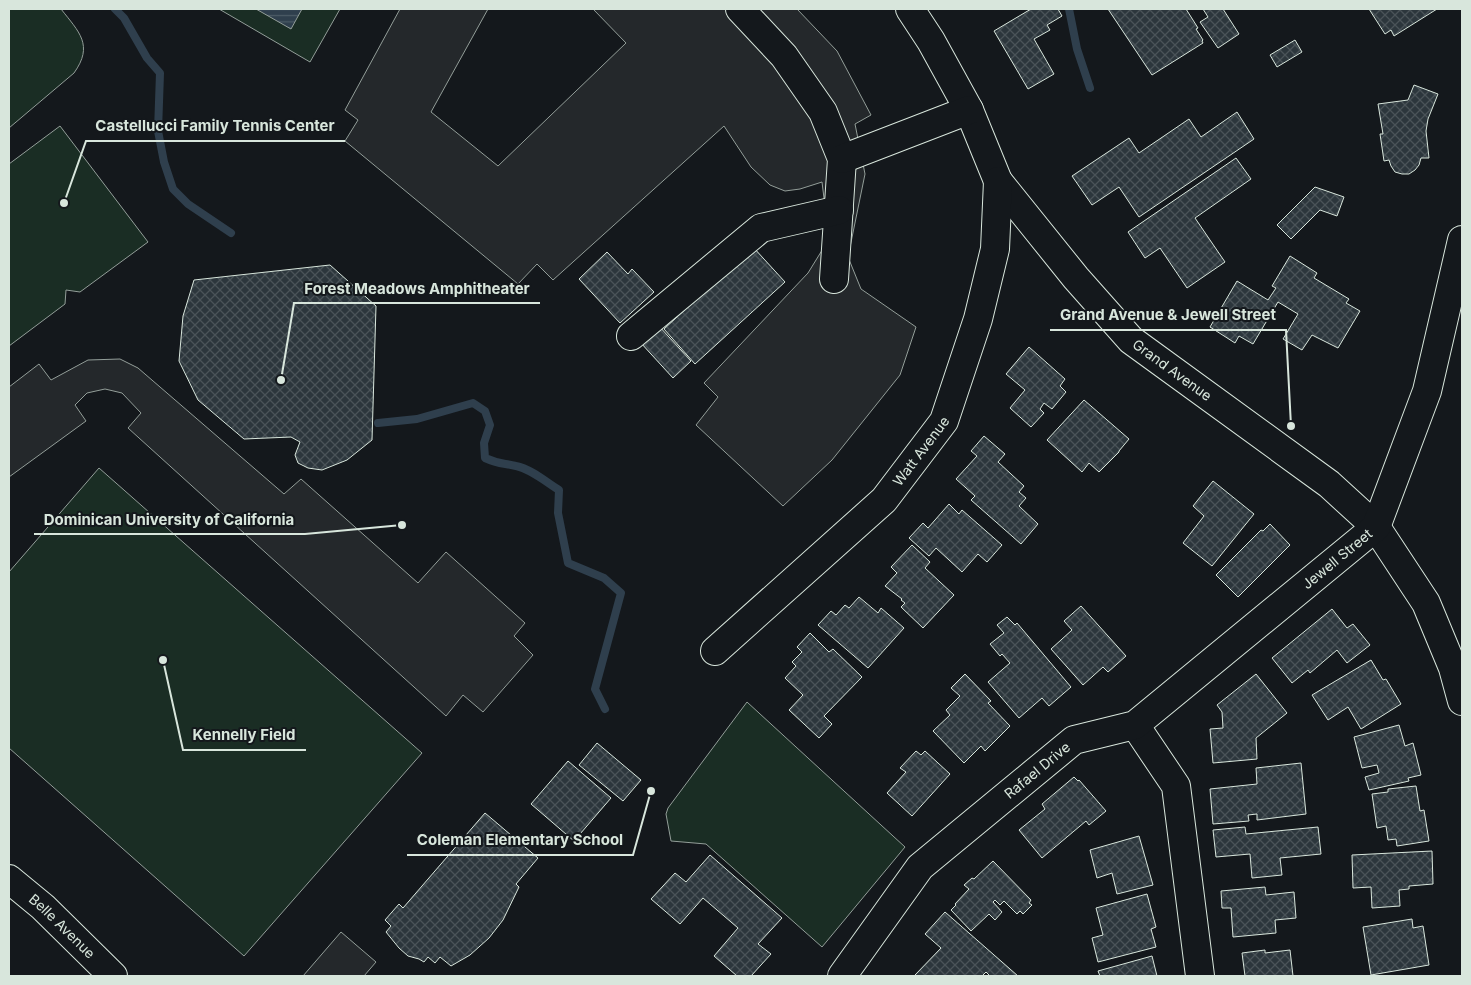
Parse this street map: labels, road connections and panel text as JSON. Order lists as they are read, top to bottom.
{
  "streets": {
    "street": [
      "Grand Avenue",
      "Watt Avenue",
      "Jewell Street",
      "Rafael Drive",
      "Belle Avenue"
    ]
  },
  "crossings": [
    ["Grand Avenue", "Watt Avenue"],
    ["Grand Avenue", "Jewell Street"],
    ["Jewell Street", "Rafael Drive"]
  ],
  "places": [
    "Castellucci Family Tennis Center",
    "Forest Meadows Amphitheater",
    "Grand Avenue & Jewell Street",
    "Dominican University of California",
    "Kennelly Field",
    "Coleman Elementary School"
  ]
}
